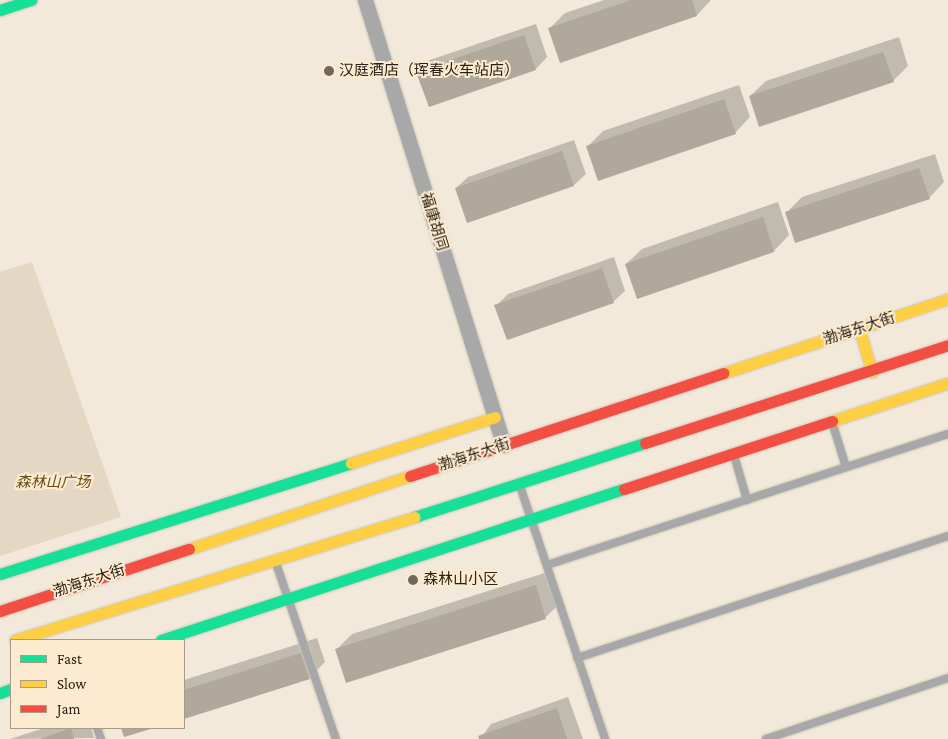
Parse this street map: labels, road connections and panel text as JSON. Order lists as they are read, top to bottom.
{
  "streets": {
    "main road": ["渤海东大街"],
    "street": ["福康胡同"]
  },
  "crossings": [
    ["福康胡同", "渤海东大街"]
  ],
  "parks": ["森林山广场"],
  "places": ["汉庭酒店（珲春火车站店）", "森林山小区"],
  "legend": ["Fast", "Slow", "Jam"]
}
